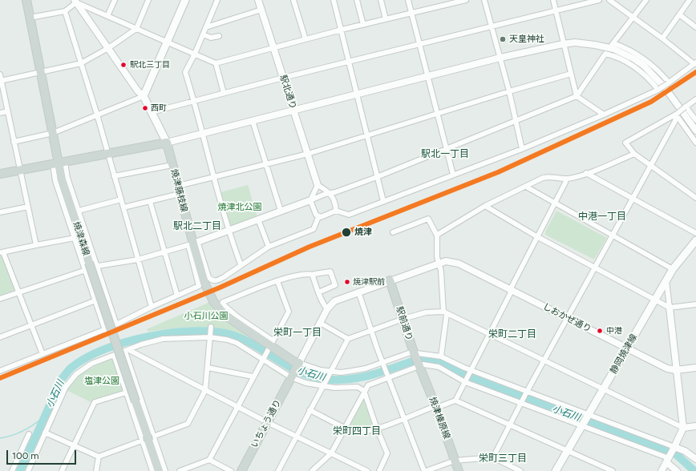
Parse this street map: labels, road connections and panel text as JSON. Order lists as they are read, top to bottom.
{
  "streets": {
    "main road": [
      "焼津藤枝線",
      "焼津森線",
      "駅前通り",
      "静岡焼津線",
      "焼津榛原線",
      "いちょう通り"
    ],
    "street": ["駅北通り", "しおかぜ通り"]
  },
  "crossings": [
    ["焼津藤枝線", "いちょう通り"],
    ["しおかぜ通り", "駅前通り"],
    ["しおかぜ通り", "静岡焼津線"],
    ["駅前通り", "焼津榛原線"]
  ],
  "districts": [
    "駅北一丁目",
    "中港一丁目",
    "駅北二丁目",
    "栄町一丁目",
    "栄町二丁目",
    "栄町四丁目",
    "栄町三丁目"
  ],
  "water": ["小石川"],
  "parks": ["焼津北公園", "小石川公園", "塩津公園"],
  "places": [
    "天皇神社",
    "駅北三丁目",
    "西町",
    "焼津",
    "焼津駅前",
    "中港"
  ],
  "scale_bar": "100 m"
}
